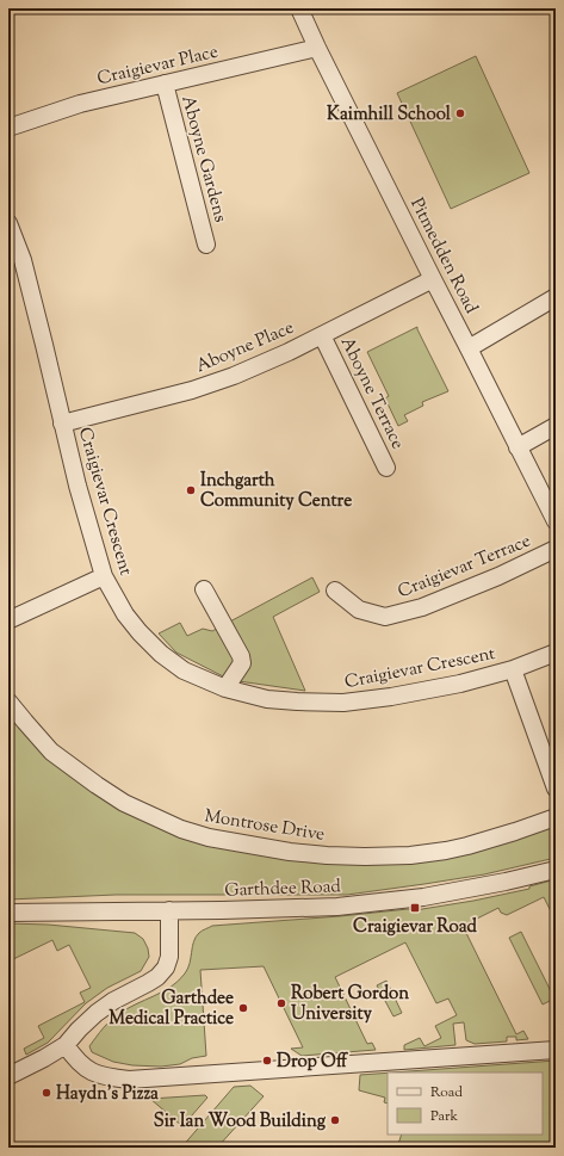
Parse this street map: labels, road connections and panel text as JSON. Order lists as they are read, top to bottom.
{
  "streets": {
    "street": [
      "Craigievar Place",
      "Aboyne Gardens",
      "Pitmedden Road",
      "Aboyne Place",
      "Aboyne Terrace",
      "Craigievar Crescent",
      "Craigievar Terrace",
      "Montrose Drive",
      "Garthdee Road"
    ]
  },
  "crossings": [
    ["Craigievar Place", "Aboyne Gardens"],
    ["Craigievar Place", "Pitmedden Road"],
    ["Pitmedden Road", "Aboyne Place"],
    ["Aboyne Place", "Aboyne Terrace"],
    ["Aboyne Place", "Craigievar Crescent"]
  ],
  "places": {
    "other": [
      "Kaimhill School",
      "Inchgarth Community Centre",
      "Robert Gordon University",
      "Garthdee Medical Practice",
      "Drop Off",
      "Haydn's Pizza",
      "Sir Ian Wood Building"
    ],
    "transit": ["Craigievar Road"]
  },
  "legend": ["Road", "Park"]
}
